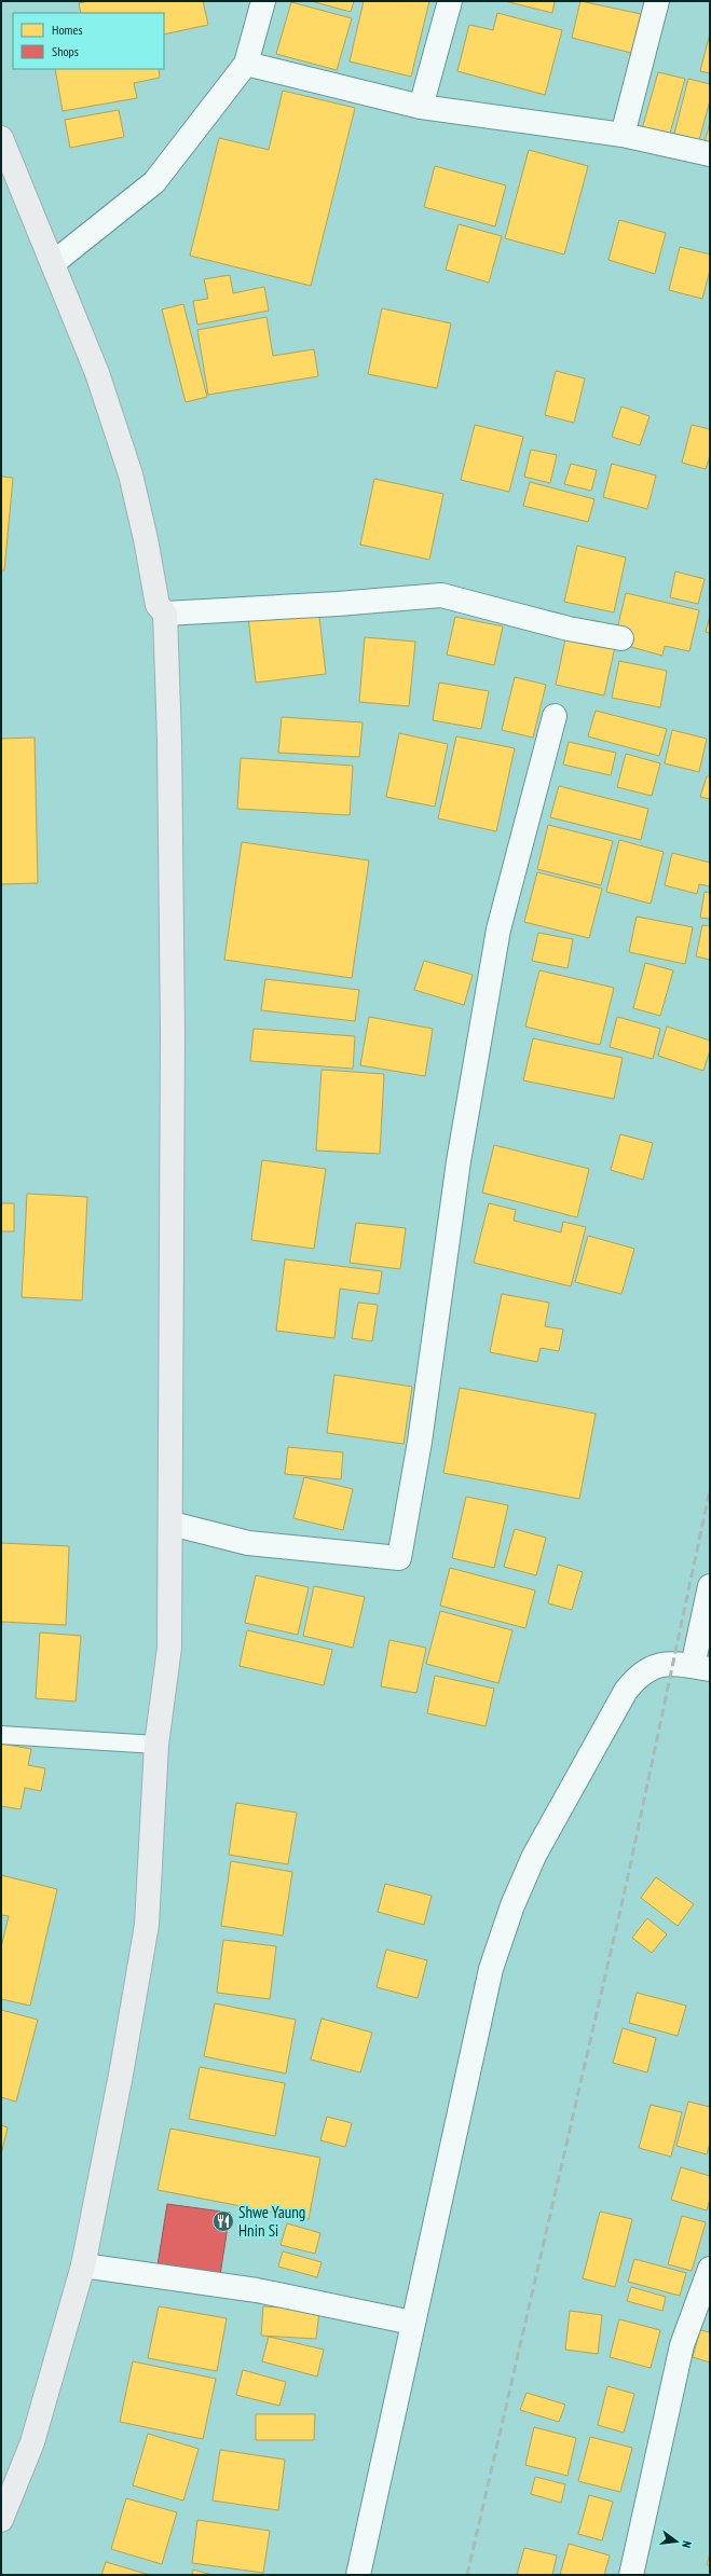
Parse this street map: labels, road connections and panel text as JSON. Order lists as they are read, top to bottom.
{
  "places": {
    "restaurant": ["Shwe Yaung Hnin Si"]
  },
  "legend": ["Homes", "Shops"],
  "north": "right"
}
